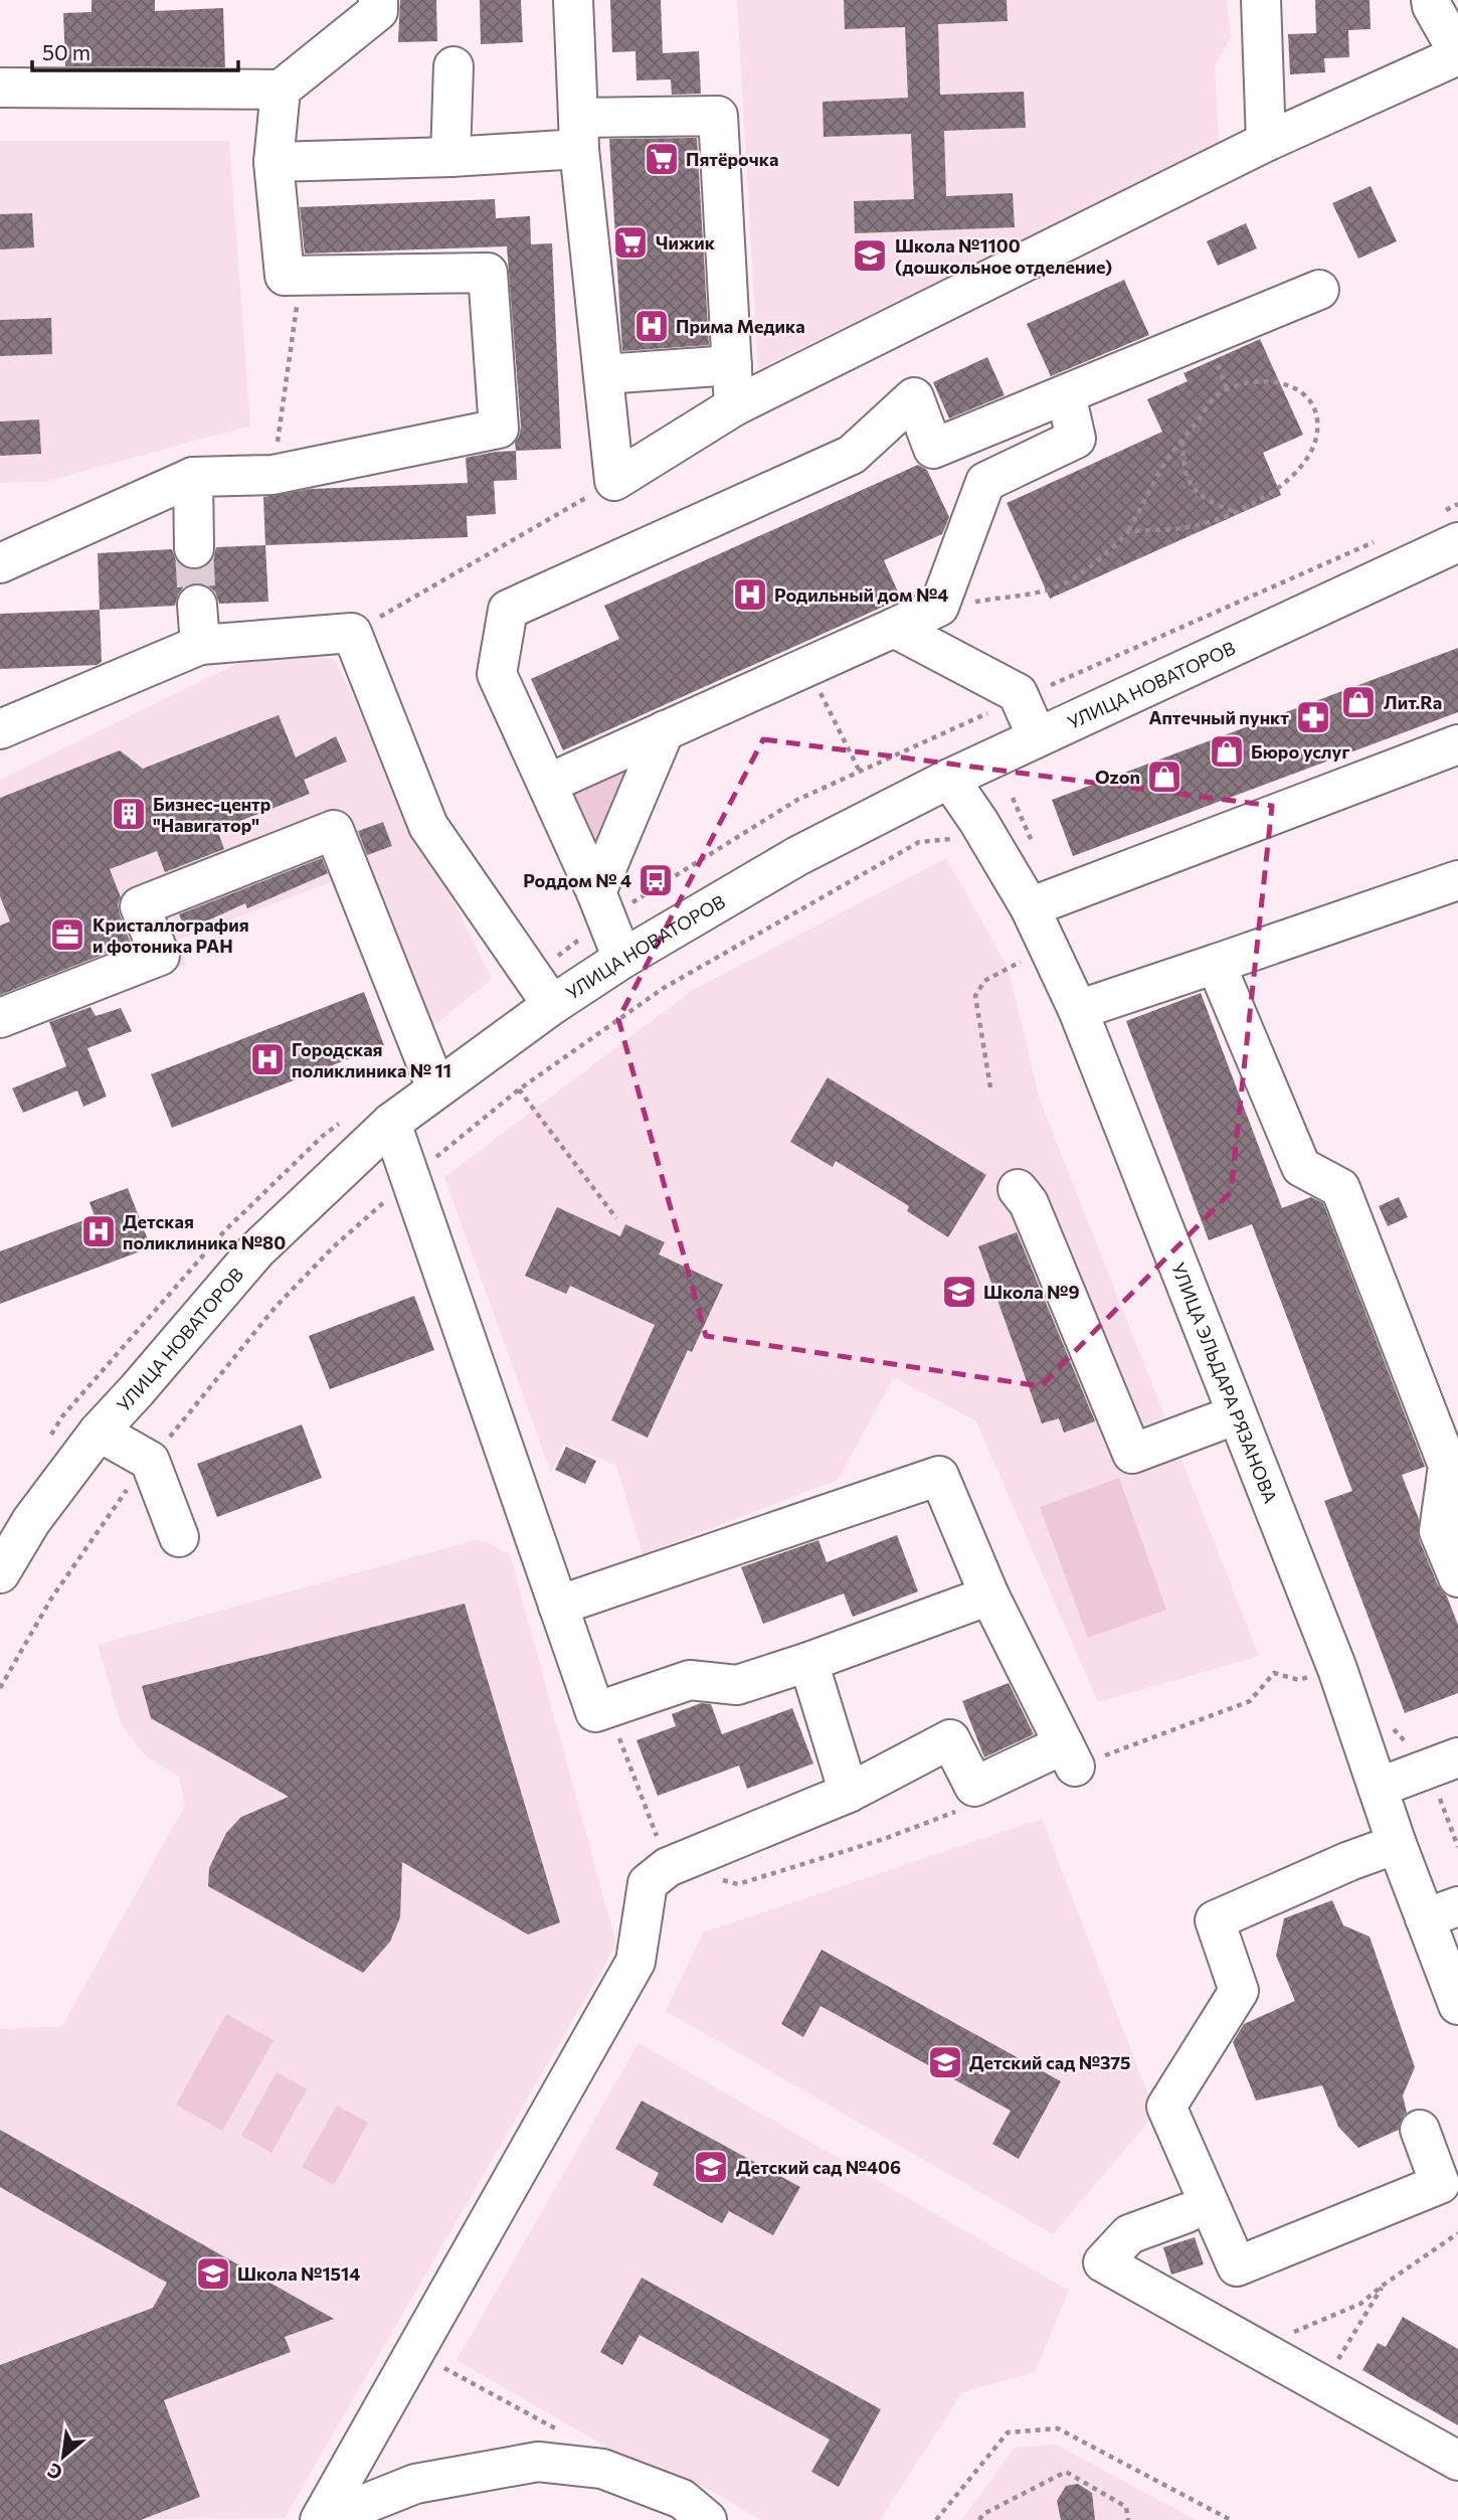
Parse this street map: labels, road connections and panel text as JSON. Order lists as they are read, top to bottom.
{
  "streets": {
    "street": ["УЛИЦА НОВАТОРОВ", "УЛИЦА ЭЛЬДАРА РЯЗАНОВА"]
  },
  "crossings": [
    ["УЛИЦА НОВАТОРОВ", "УЛИЦА ЭЛЬДАРА РЯЗАНОВА"]
  ],
  "places": {
    "supermarket": ["Пятёрочка", "Чижик"],
    "school or university": [
      "Школа №1100 (дошкольное отделение)",
      "Школа №9",
      "Детский сад №375",
      "Детский сад №406",
      "Школа №1514"
    ],
    "hospital": [
      "Прима Медика",
      "Родильный дом №4",
      "Городская поликлиника № 11",
      "Детская поликлиника №80"
    ],
    "shop": ["Лит.Ra", "Бюро услуг", "Ozon"],
    "pharmacy": ["Аптечный пункт"],
    "building": ["Бизнеc-центр \"Навигатор\""],
    "bus stop": ["Роддом № 4"],
    "office": ["Кристаллография и фотоника РАН"]
  },
  "scale_bar": "50 m",
  "north": "bottom left"
}
